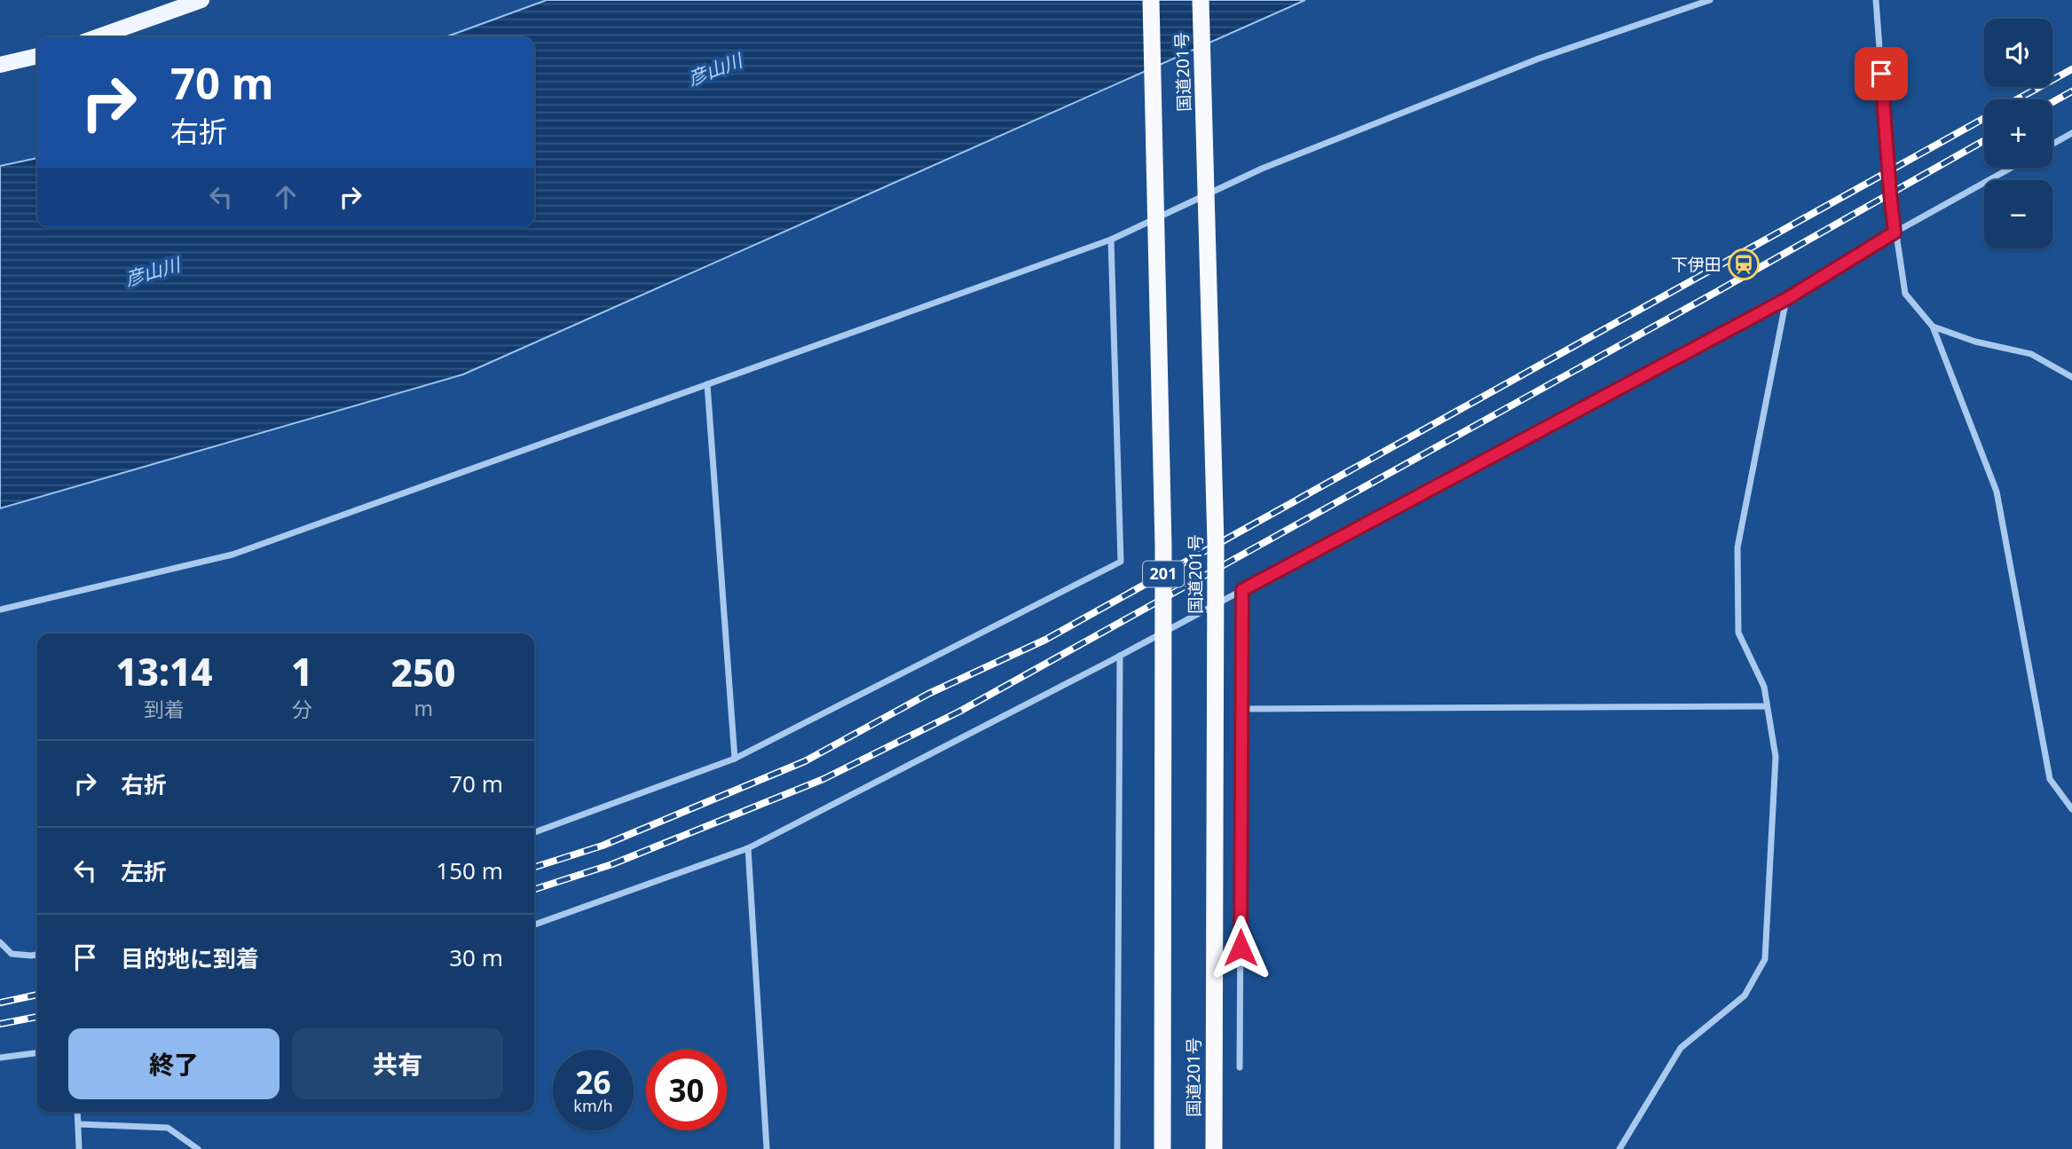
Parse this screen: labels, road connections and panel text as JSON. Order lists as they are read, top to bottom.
{
  "streets": {
    "highway": ["国道201号", "201"]
  },
  "water": ["彦山川"],
  "places": {
    "station": ["下伊田"]
  },
  "page": {
    "map_buttons": ["+", "−"],
    "turn": ["70 m", "右折"],
    "eta": [
      "13:14",
      "到着",
      "1",
      "分",
      "250",
      "m"
    ],
    "list": [
      {
        "name": "右折",
        "value": "70 m"
      },
      {
        "name": "左折",
        "value": "150 m"
      },
      {
        "name": "目的地に到着",
        "value": "30 m"
      }
    ],
    "buttons": ["終了", "共有"],
    "speed": "26 km/h",
    "limit": "30"
  }
}
